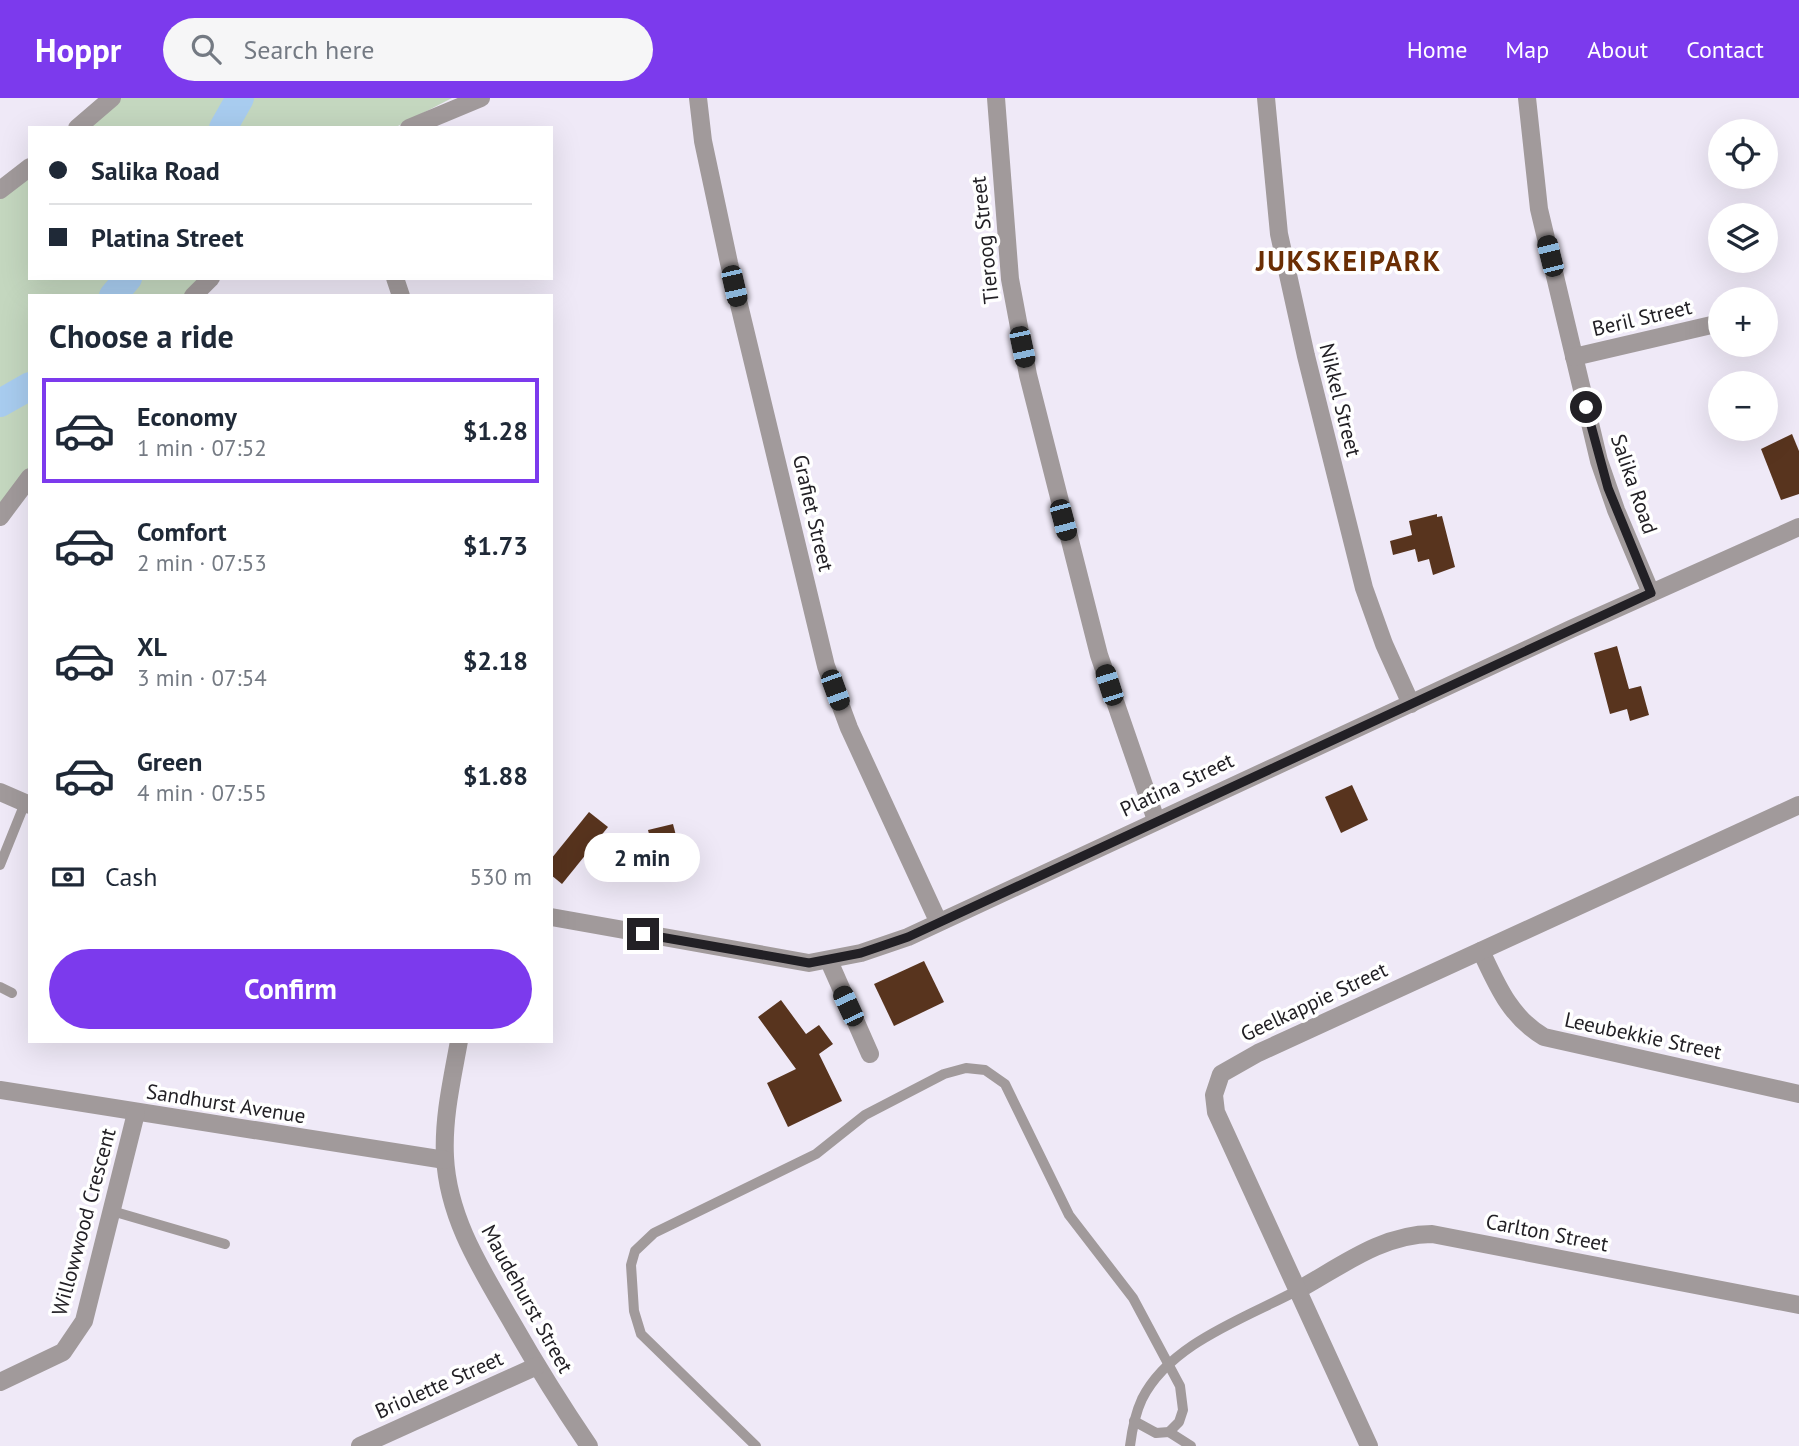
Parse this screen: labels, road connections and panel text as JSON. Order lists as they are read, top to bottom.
{
  "streets": {
    "street": [
      "Tieroog Street",
      "Beril Street",
      "Nikkel Street",
      "Salika Road",
      "Grafiet Street",
      "Platina Street",
      "Geelkappie Street",
      "Leeubekkie Street",
      "Sandhurst Avenue",
      "Willowwood Crescent",
      "Carlton Street",
      "Maudehurst Street",
      "Briolette Street"
    ]
  },
  "crossings": [
    ["Tieroog Street", "Platina Street"],
    ["Beril Street", "Salika Road"],
    ["Nikkel Street", "Platina Street"],
    ["Salika Road", "Platina Street"],
    ["Grafiet Street", "Platina Street"],
    ["Geelkappie Street", "Leeubekkie Street"],
    ["Geelkappie Street", "Carlton Street"],
    ["Sandhurst Avenue", "Willowwood Crescent"],
    ["Sandhurst Avenue", "Maudehurst Street"],
    ["Maudehurst Street", "Briolette Street"]
  ],
  "districts": ["JUKSKEIPARK"],
  "page": {
    "header": "Hoppr",
    "search": "Search here",
    "nav": [
      "Home",
      "Map",
      "About",
      "Contact"
    ],
    "map_buttons": ["+", "−"],
    "banner": ["Salika Road", "Platina Street"],
    "heading": "Choose a ride",
    "list": [
      {
        "name": "Economy",
        "note": "1 min · 07:52",
        "value": "$1.28"
      },
      {
        "name": "Comfort",
        "note": "2 min · 07:53",
        "value": "$1.73"
      },
      {
        "name": "XL",
        "note": "3 min · 07:54",
        "value": "$2.18"
      },
      {
        "name": "Green",
        "note": "4 min · 07:55",
        "value": "$1.88"
      }
    ],
    "bubble": "2 min",
    "pay": ["Cash", "530 m"],
    "buttons": "Confirm"
  }
}
